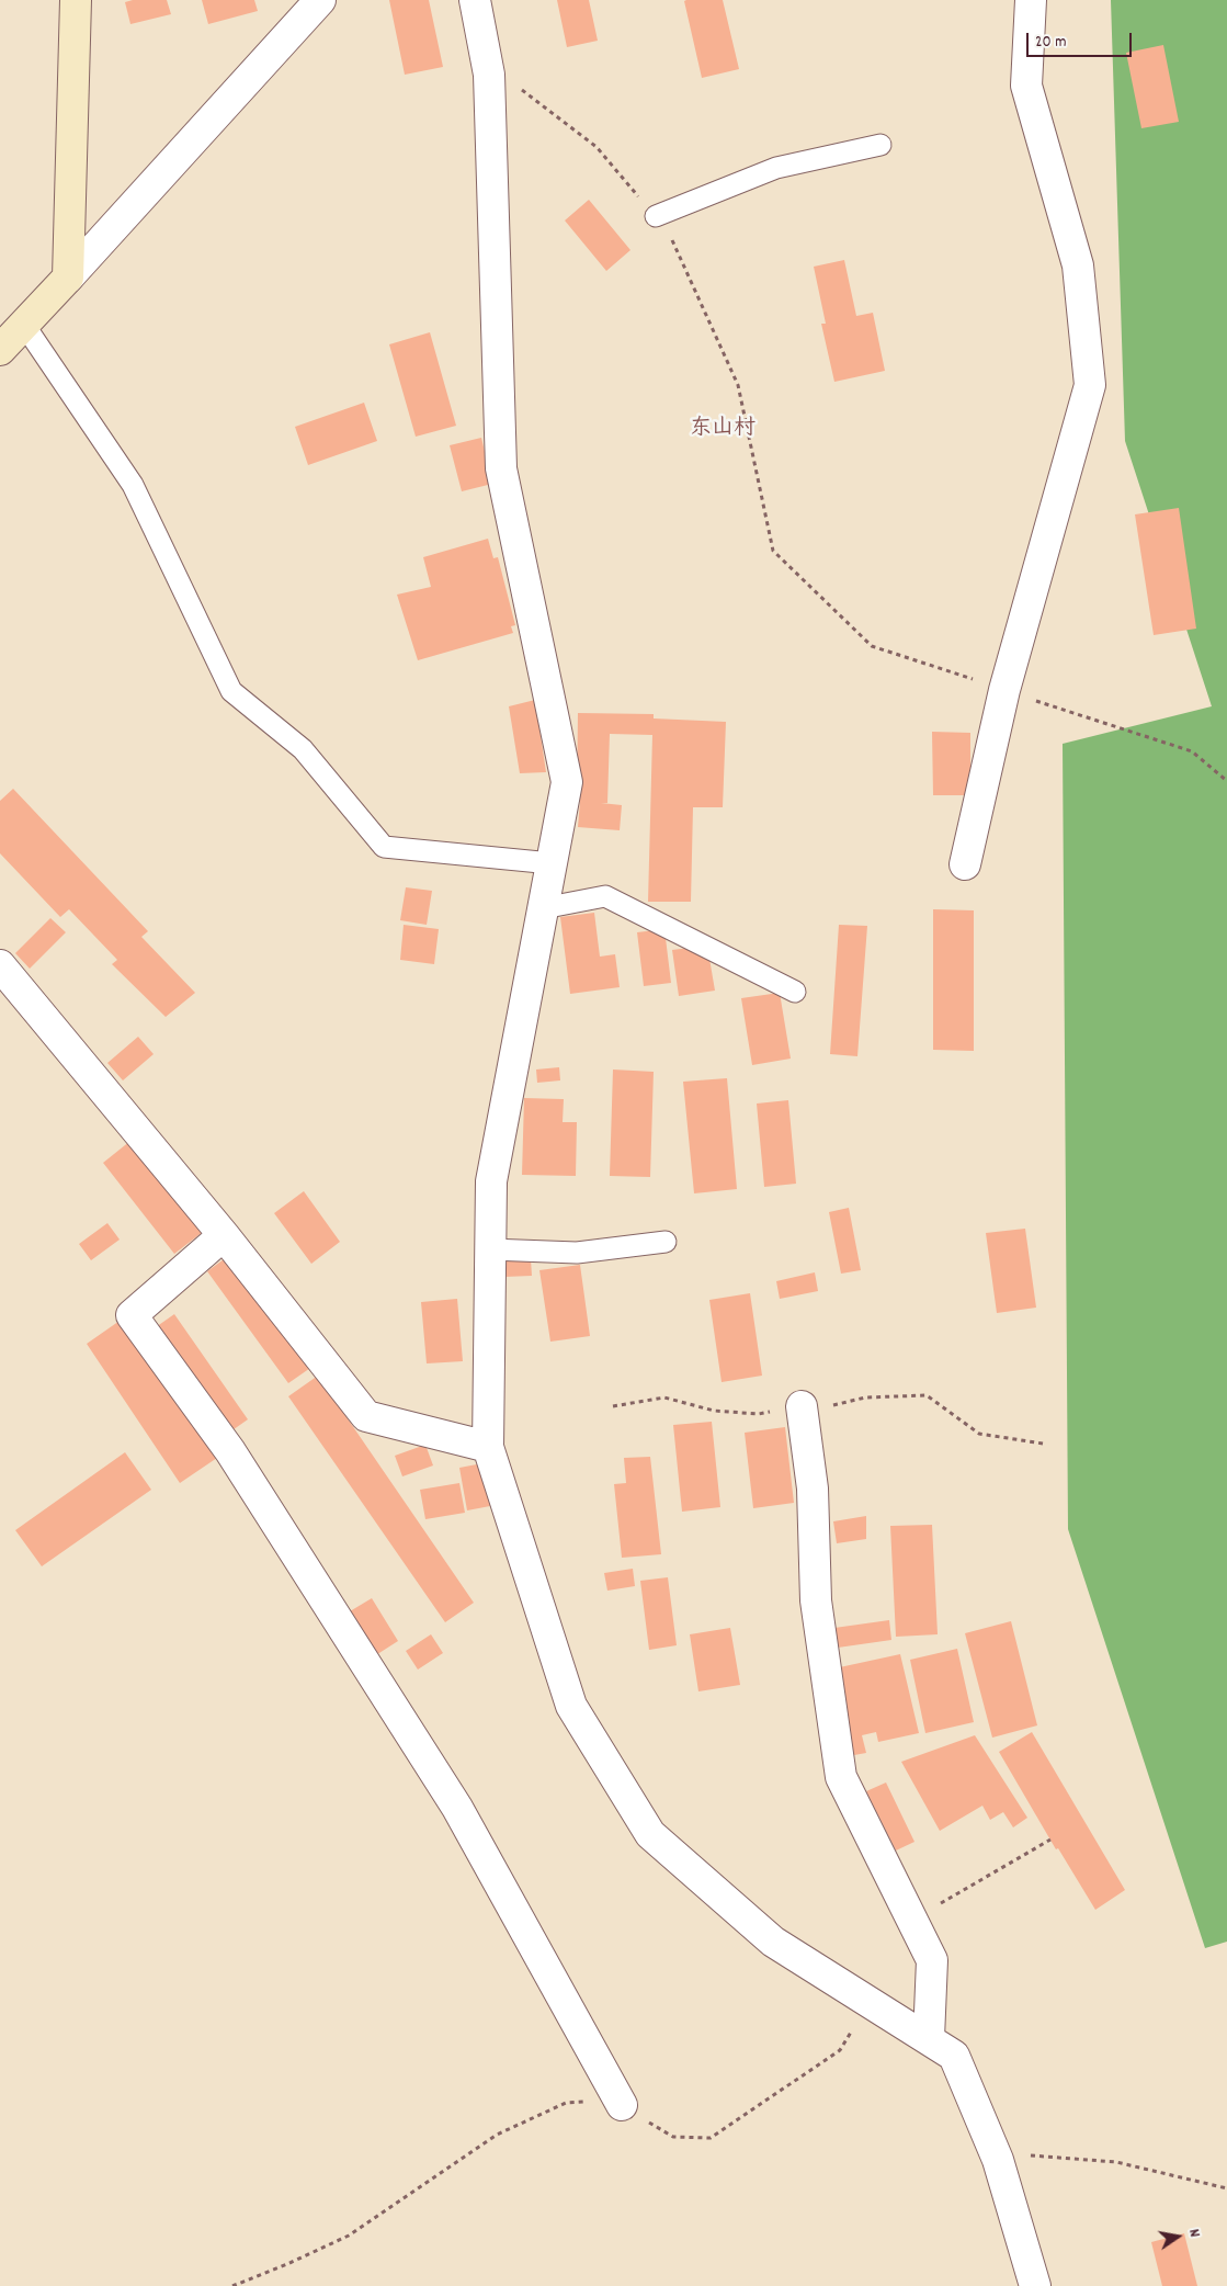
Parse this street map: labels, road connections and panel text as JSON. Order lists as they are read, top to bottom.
{
  "districts": ["东山村"],
  "scale_bar": "20 m",
  "north": "right"
}
